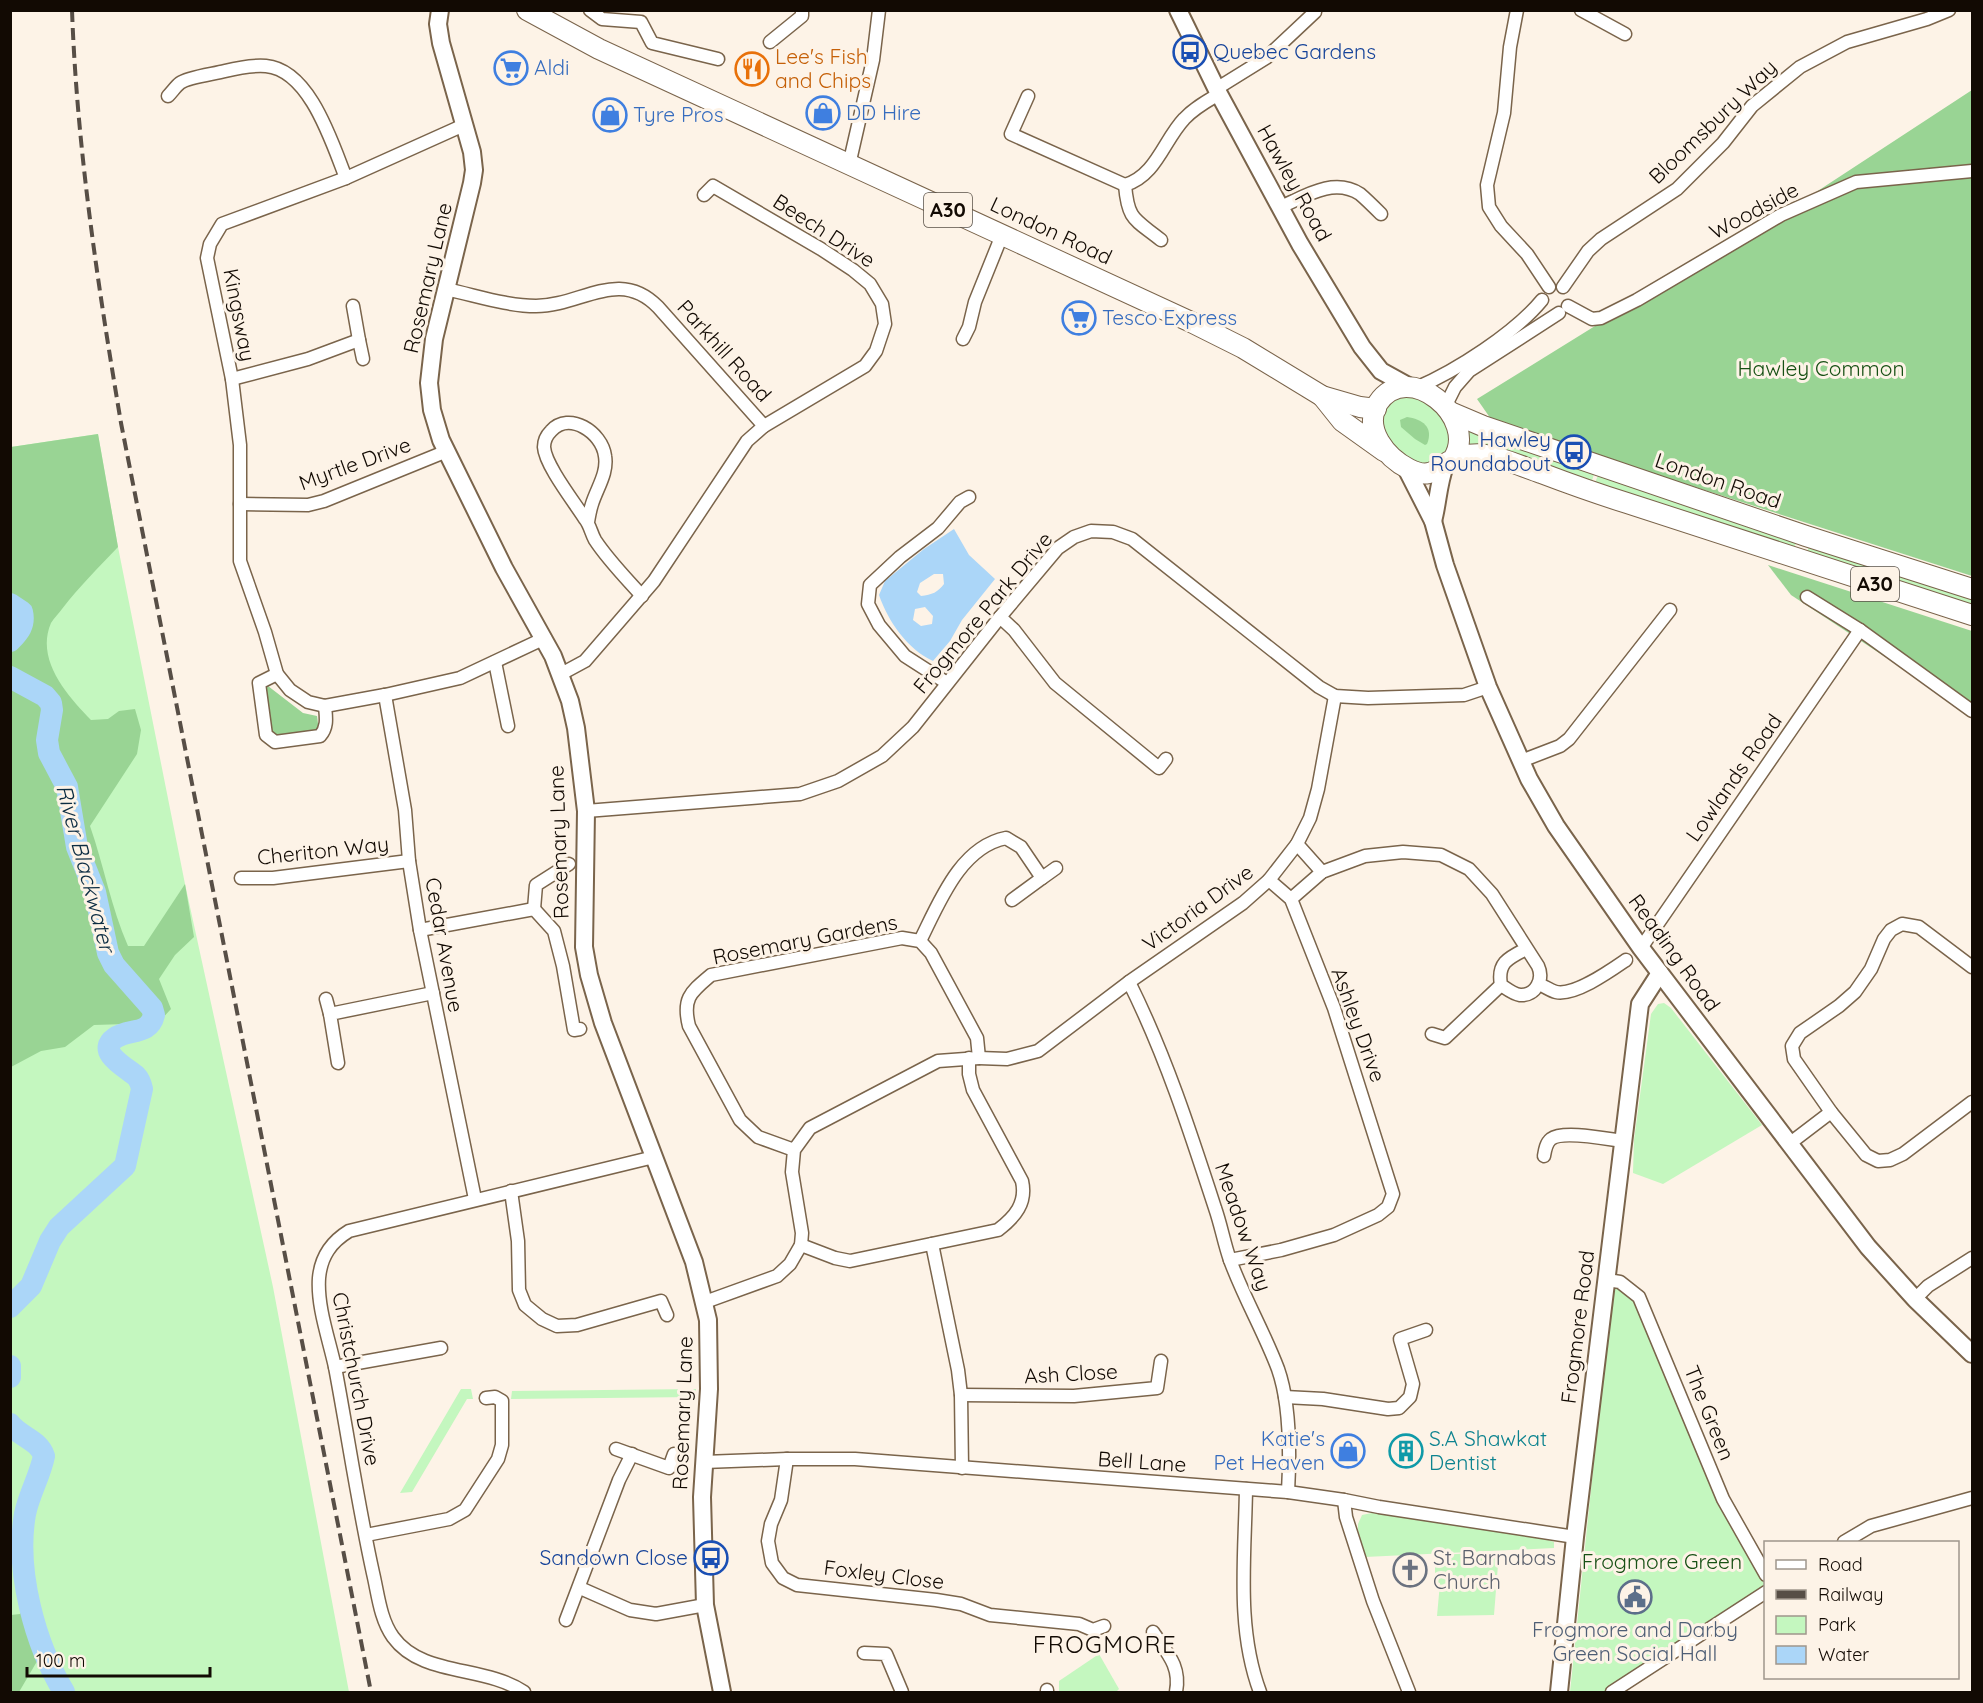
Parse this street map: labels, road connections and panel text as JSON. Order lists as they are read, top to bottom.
{
  "streets": {
    "main road": ["A30", "London Road"],
    "street": [
      "Bloomsbury Way",
      "Hawley Road",
      "Woodside",
      "Beech Drive",
      "Rosemary Lane",
      "Kingsway",
      "Parkhill Road",
      "Myrtle Drive",
      "Frogmore Park Drive",
      "Lowlands Road",
      "Cheriton Way",
      "Victoria Drive",
      "Rosemary Gardens",
      "Cedar Avenue",
      "Reading Road",
      "Ashley Drive",
      "Meadow Way",
      "Frogmore Road",
      "Ash Close",
      "Christchurch Drive",
      "The Green",
      "Bell Lane",
      "Foxley Close"
    ]
  },
  "crossings": [
    ["Bloomsbury Way", "Woodside"],
    ["Hawley Road", "A30"],
    ["Hawley Road", "London Road"],
    ["Hawley Road", "Reading Road"],
    ["A30", "London Road"],
    ["A30", "Reading Road"],
    ["Beech Drive", "Parkhill Road"],
    ["London Road", "Reading Road"],
    ["Rosemary Lane", "Kingsway"],
    ["Rosemary Lane", "Parkhill Road"],
    ["Rosemary Lane", "Myrtle Drive"],
    ["Rosemary Lane", "Frogmore Park Drive"],
    ["Rosemary Lane", "Christchurch Drive"],
    ["Rosemary Lane", "Bell Lane"],
    ["Kingsway", "Myrtle Drive"],
    ["Frogmore Park Drive", "Victoria Drive"],
    ["Frogmore Park Drive", "Reading Road"],
    ["Lowlands Road", "Reading Road"],
    ["Cheriton Way", "Cedar Avenue"],
    ["Victoria Drive", "Rosemary Gardens"],
    ["Victoria Drive", "Ashley Drive"],
    ["Victoria Drive", "Meadow Way"],
    ["Cedar Avenue", "Christchurch Drive"],
    ["Reading Road", "Frogmore Road"],
    ["Ashley Drive", "Meadow Way"],
    ["Meadow Way", "Bell Lane"],
    ["Frogmore Road", "The Green"],
    ["Frogmore Road", "Bell Lane"],
    ["Bell Lane", "Foxley Close"]
  ],
  "districts": ["FROGMORE"],
  "water": ["River Blackwater"],
  "parks": ["Hawley Common", "Frogmore Green"],
  "places": {
    "bus stop": ["Quebec Gardens", "Hawley Roundabout", "Sandown Close"],
    "supermarket": ["Aldi", "Tesco Express"],
    "restaurant": ["Lee's Fish and Chips"],
    "shop": ["DD Hire", "Tyre Pros", "Katie's Pet Heaven"],
    "building": ["S.A Shawkat Dentist"],
    "church": ["St. Barnabas Church"],
    "public building": ["Frogmore and Darby Green Social Hall"]
  },
  "legend": [
    "Road",
    "Railway",
    "Park",
    "Water"
  ],
  "scale_bar": "100 m"
}
